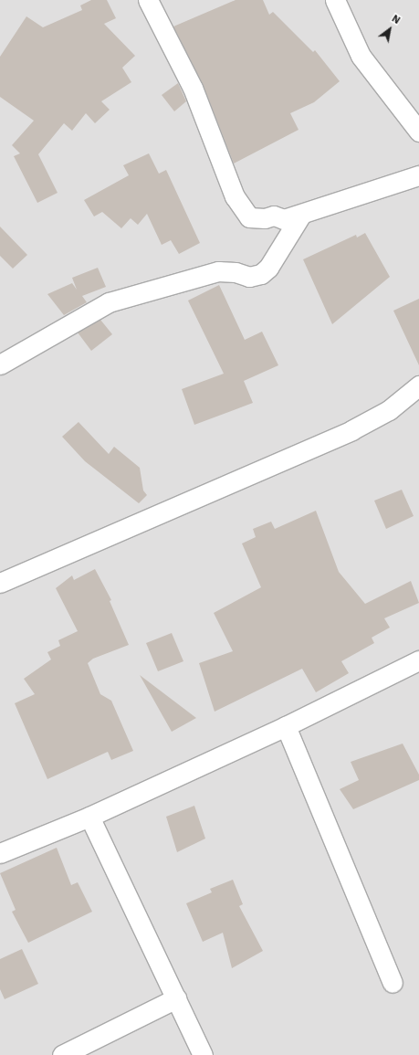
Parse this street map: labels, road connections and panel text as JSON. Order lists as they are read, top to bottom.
{
  "north": "top right"
}
